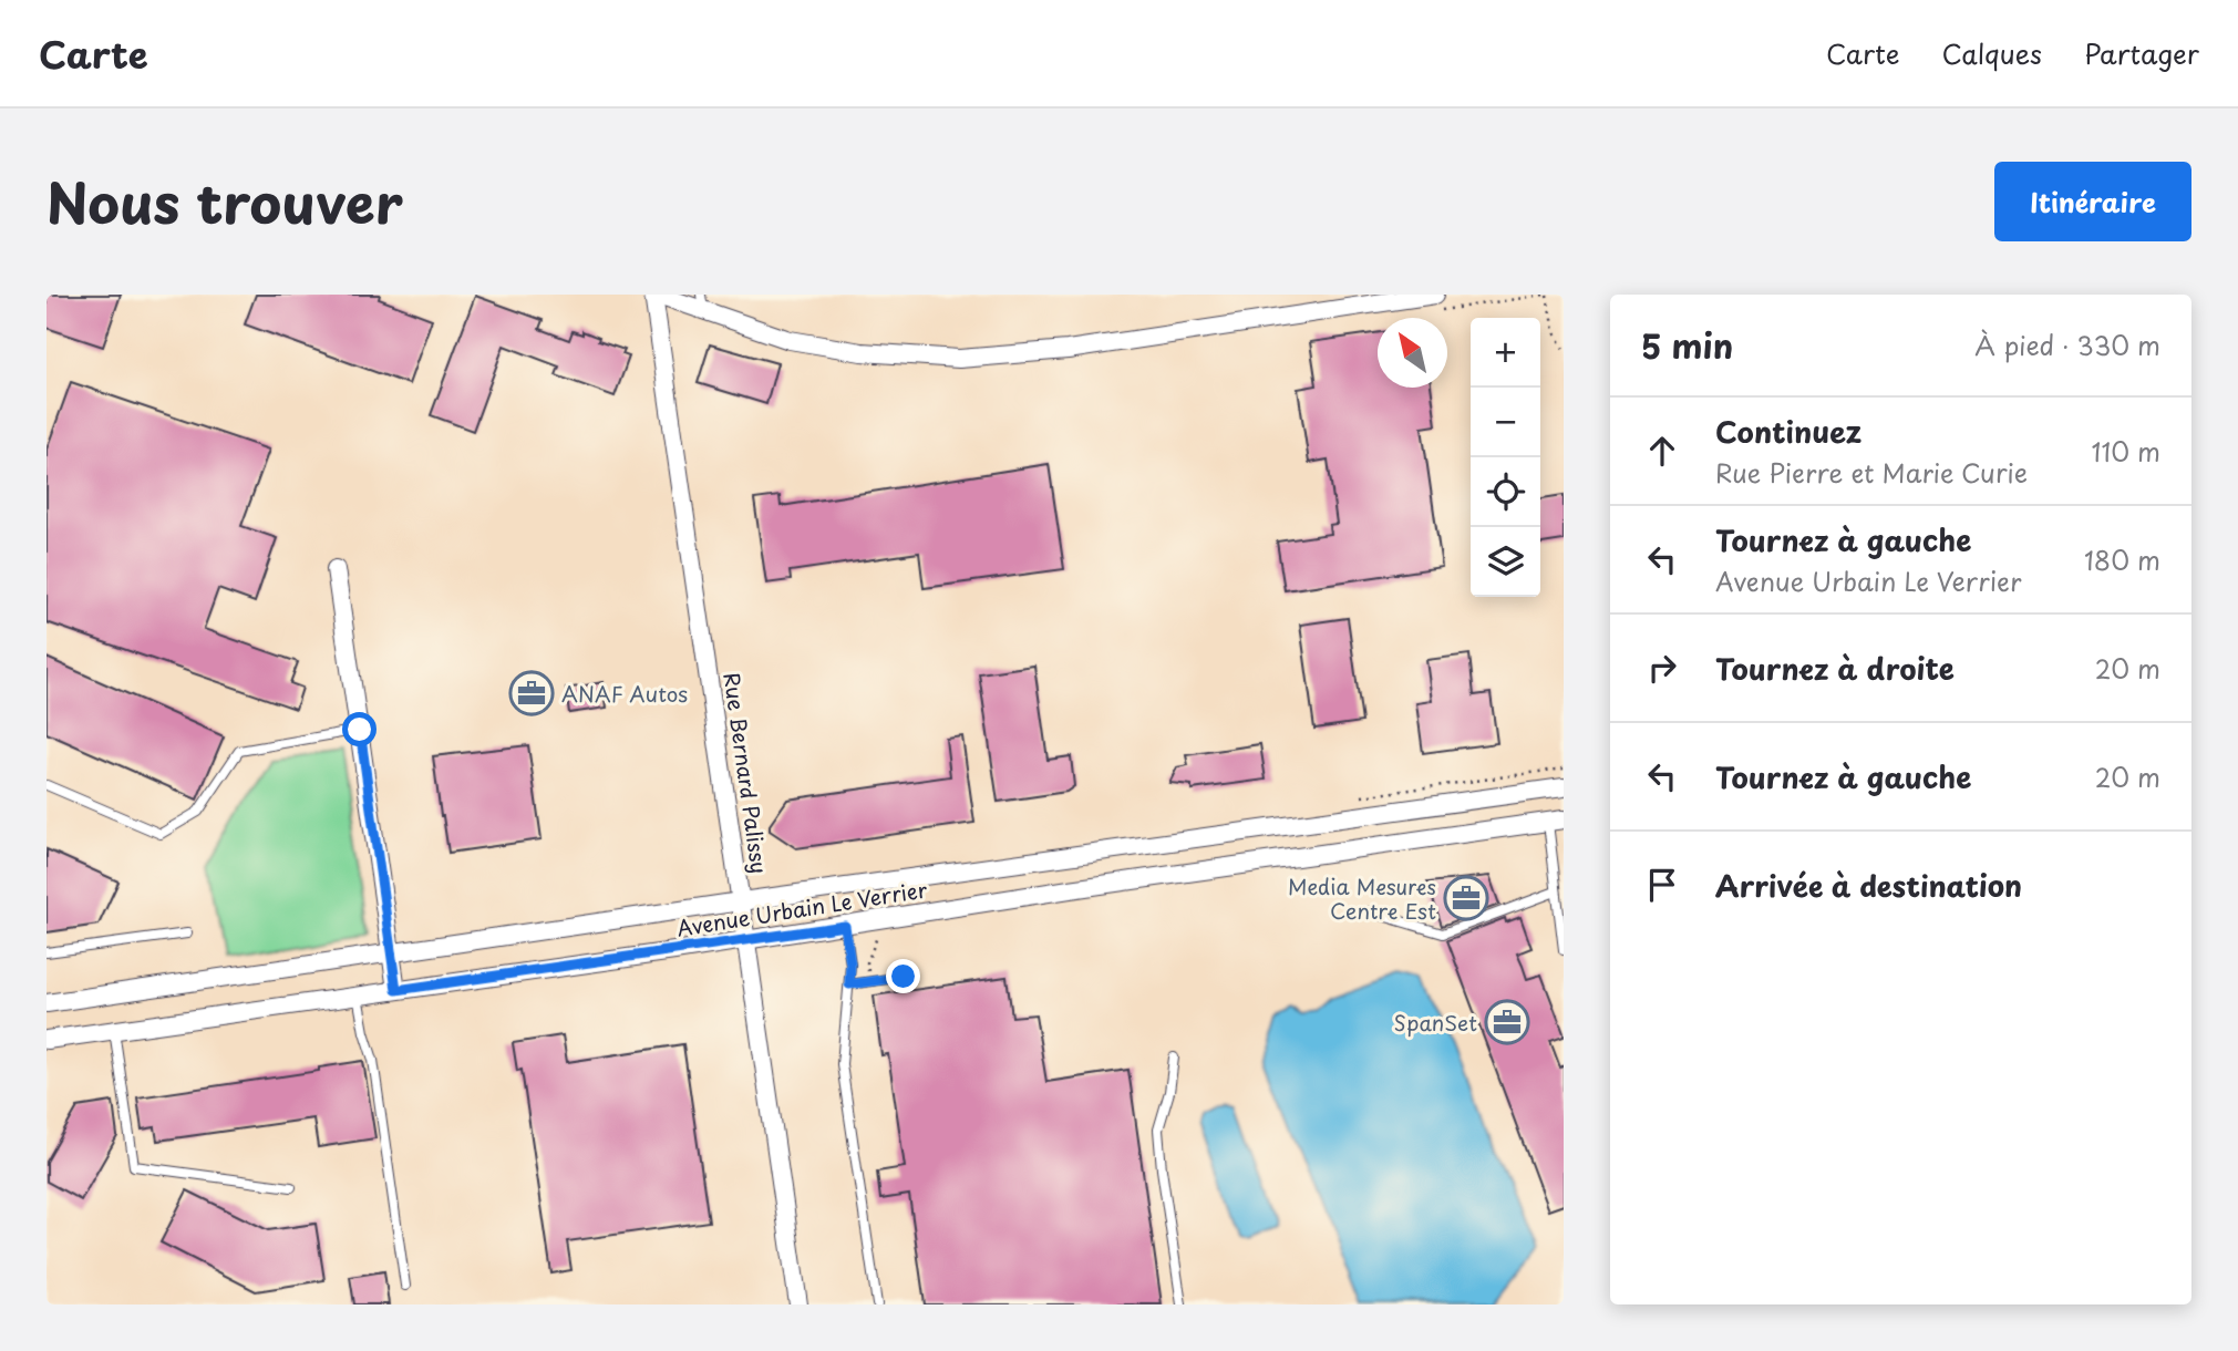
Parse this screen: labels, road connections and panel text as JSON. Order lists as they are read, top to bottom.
{
  "streets": {
    "street": ["Rue Bernard Palissy", "Avenue Urbain Le Verrier"]
  },
  "crossings": [
    ["Rue Bernard Palissy", "Avenue Urbain Le Verrier"]
  ],
  "places": {
    "office": ["ANAF Autos", "Media Mesures Centre Est", "SpanSet"]
  },
  "north": "top left",
  "page": {
    "header": "Carte",
    "nav": ["Carte", "Calques", "Partager"],
    "title": "Nous trouver",
    "buttons": "Itinéraire",
    "heading": ["5 min", "À pied · 330 m"],
    "map_buttons": ["+", "−"],
    "list": [
      ["Continuez", "Rue Pierre et Marie Curie", "110 m"],
      ["Tournez à gauche", "Avenue Urbain Le Verrier", "180 m"],
      ["Tournez à droite", "20 m"],
      ["Tournez à gauche", "20 m"],
      "Arrivée à destination"
    ]
  }
}
